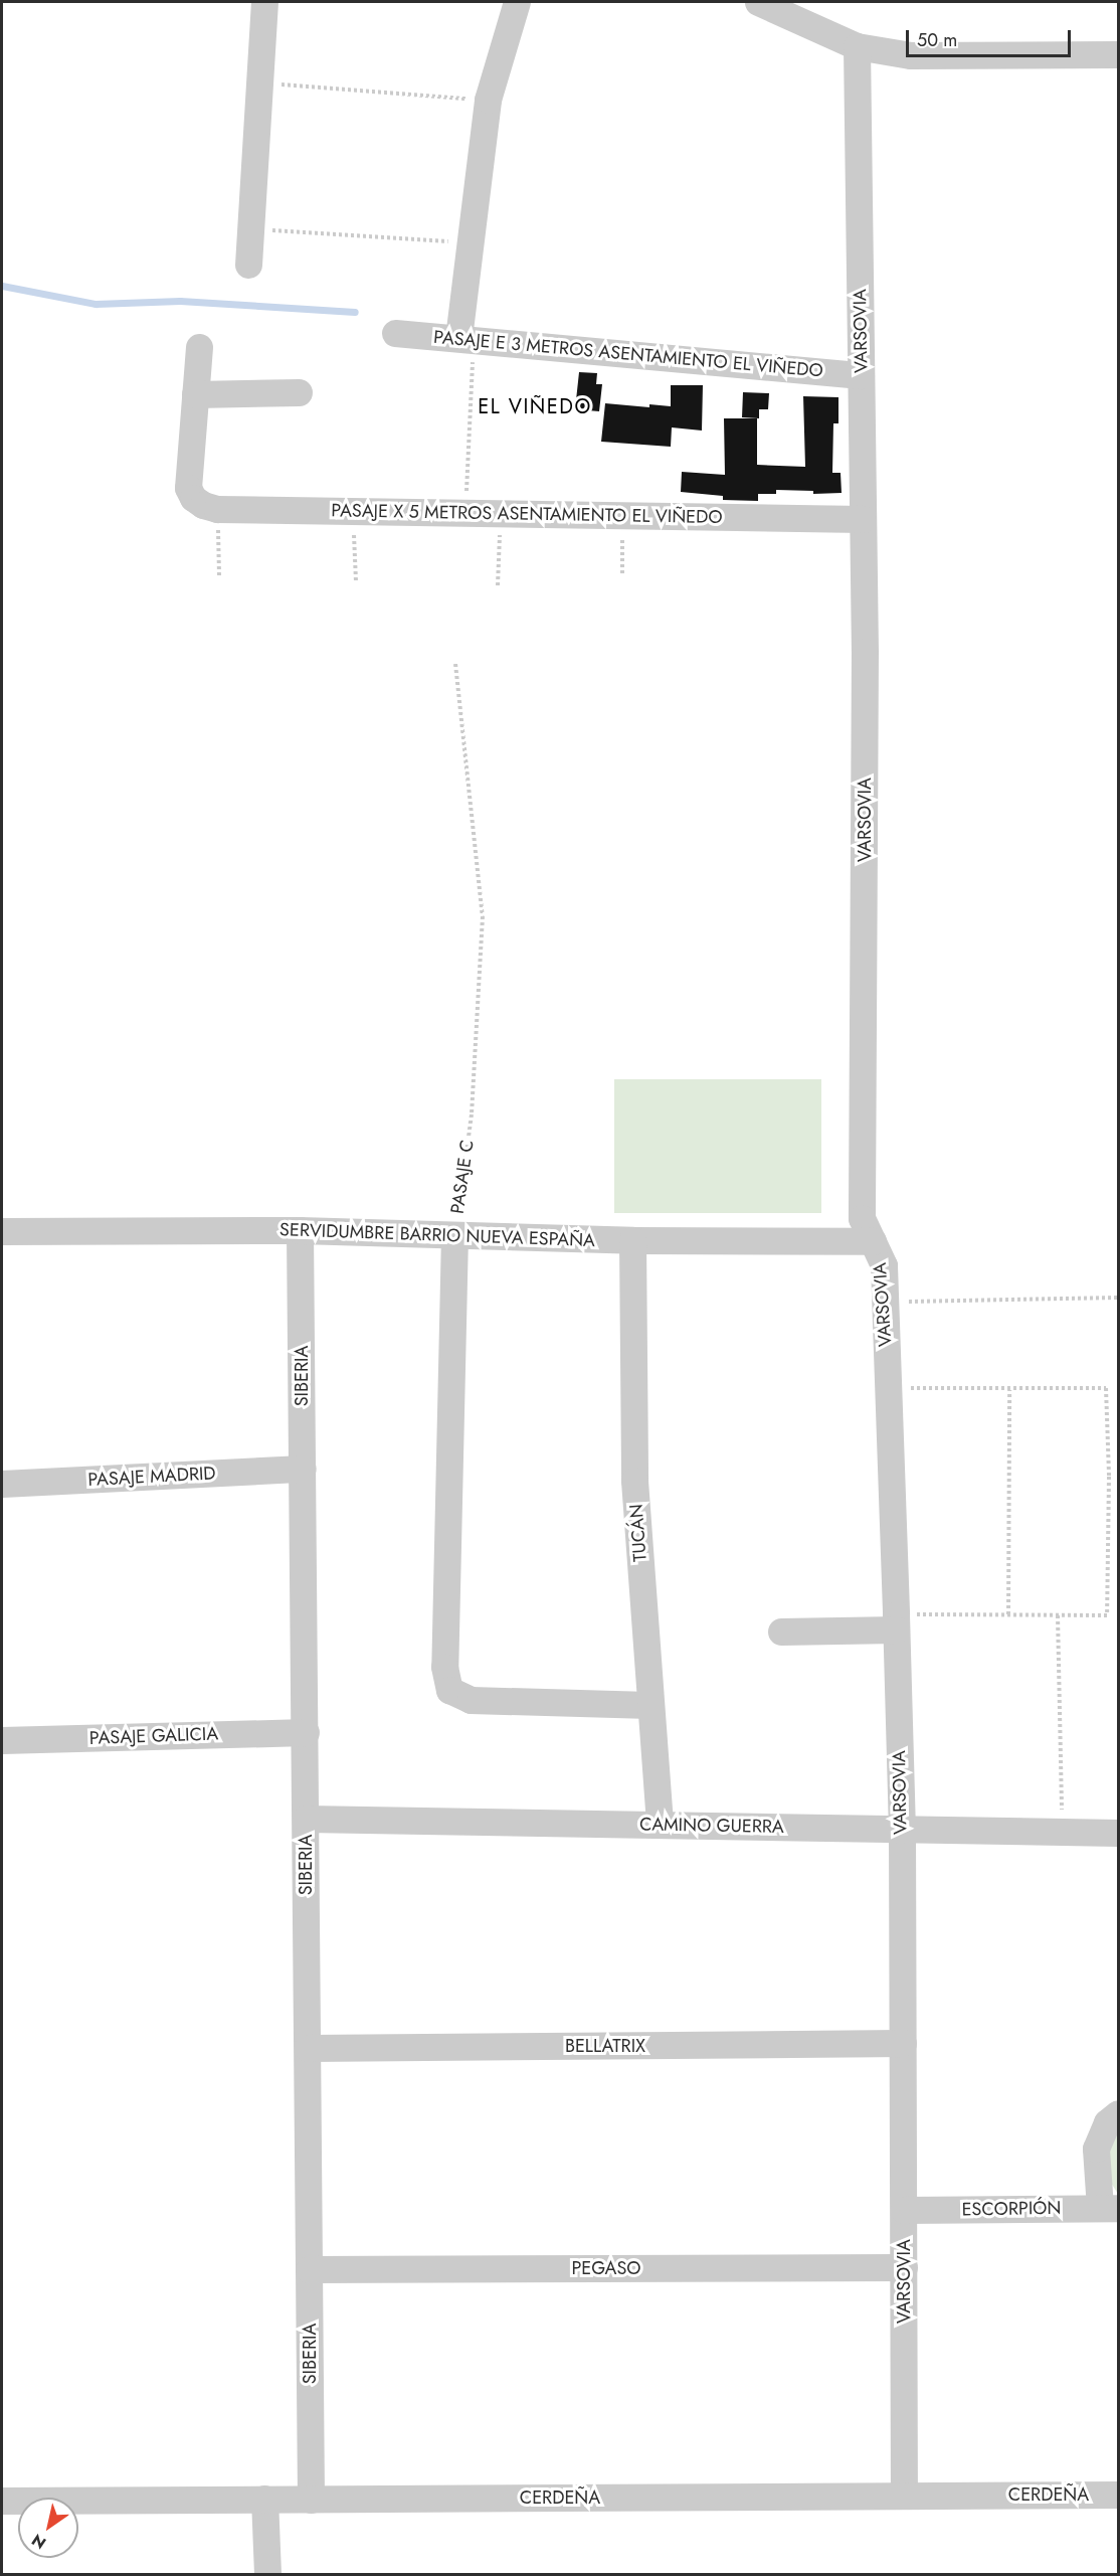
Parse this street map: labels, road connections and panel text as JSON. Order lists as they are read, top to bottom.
{
  "streets": {
    "street": [
      "VARSOVIA",
      "PASAJE E 3 METROS ASENTAMIENTO EL VIÑEDO",
      "PASAJE X 5 METROS ASENTAMIENTO EL VIÑEDO",
      "PASAJE C",
      "SERVIDUMBRE BARRIO NUEVA ESPAÑA",
      "SIBERIA",
      "PASAJE MADRID",
      "TUCÁN",
      "PASAJE GALICIA",
      "CAMINO GUERRA",
      "BELLATRIX",
      "ESCORPIÓN",
      "PEGASO",
      "CERDEÑA"
    ]
  },
  "crossings": [
    ["VARSOVIA", "PASAJE E 3 METROS ASENTAMIENTO EL VIÑEDO"],
    ["VARSOVIA", "PASAJE X 5 METROS ASENTAMIENTO EL VIÑEDO"],
    ["VARSOVIA", "SERVIDUMBRE BARRIO NUEVA ESPAÑA"],
    ["VARSOVIA", "CAMINO GUERRA"],
    ["VARSOVIA", "BELLATRIX"],
    ["VARSOVIA", "ESCORPIÓN"],
    ["VARSOVIA", "PEGASO"],
    ["VARSOVIA", "CERDEÑA"],
    ["PASAJE C", "SERVIDUMBRE BARRIO NUEVA ESPAÑA"],
    ["PASAJE C", "TUCÁN"],
    ["SERVIDUMBRE BARRIO NUEVA ESPAÑA", "SIBERIA"],
    ["SERVIDUMBRE BARRIO NUEVA ESPAÑA", "TUCÁN"],
    ["SIBERIA", "PASAJE MADRID"],
    ["SIBERIA", "PASAJE GALICIA"],
    ["SIBERIA", "CAMINO GUERRA"],
    ["SIBERIA", "BELLATRIX"],
    ["SIBERIA", "PEGASO"],
    ["SIBERIA", "CERDEÑA"],
    ["TUCÁN", "CAMINO GUERRA"]
  ],
  "districts": ["EL VIÑEDO"],
  "scale_bar": "50 m",
  "north": "bottom left"
}
